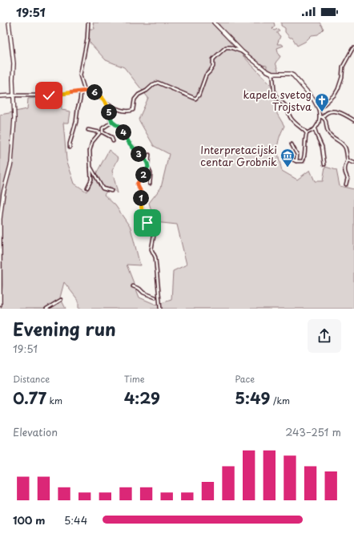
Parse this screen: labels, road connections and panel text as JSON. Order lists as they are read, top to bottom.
{
  "places": {
    "church": ["kapela svetog Trojstva"],
    "museum": ["Interpretacijski centar Grobnik"]
  },
  "page": {
    "status": "19:51",
    "pins": [
      "6",
      "5",
      "4",
      "3",
      "2",
      "1"
    ],
    "heading": ["Evening run", "19:51"],
    "stats": [
      ["Distance", "0.77 km"],
      ["Time", "4:29"],
      ["Pace", "5:49 /km"]
    ],
    "chart": ["Elevation", "243–251 m"],
    "list": [
      {
        "name": "100 m",
        "note": "5:44"
      }
    ]
  }
}
